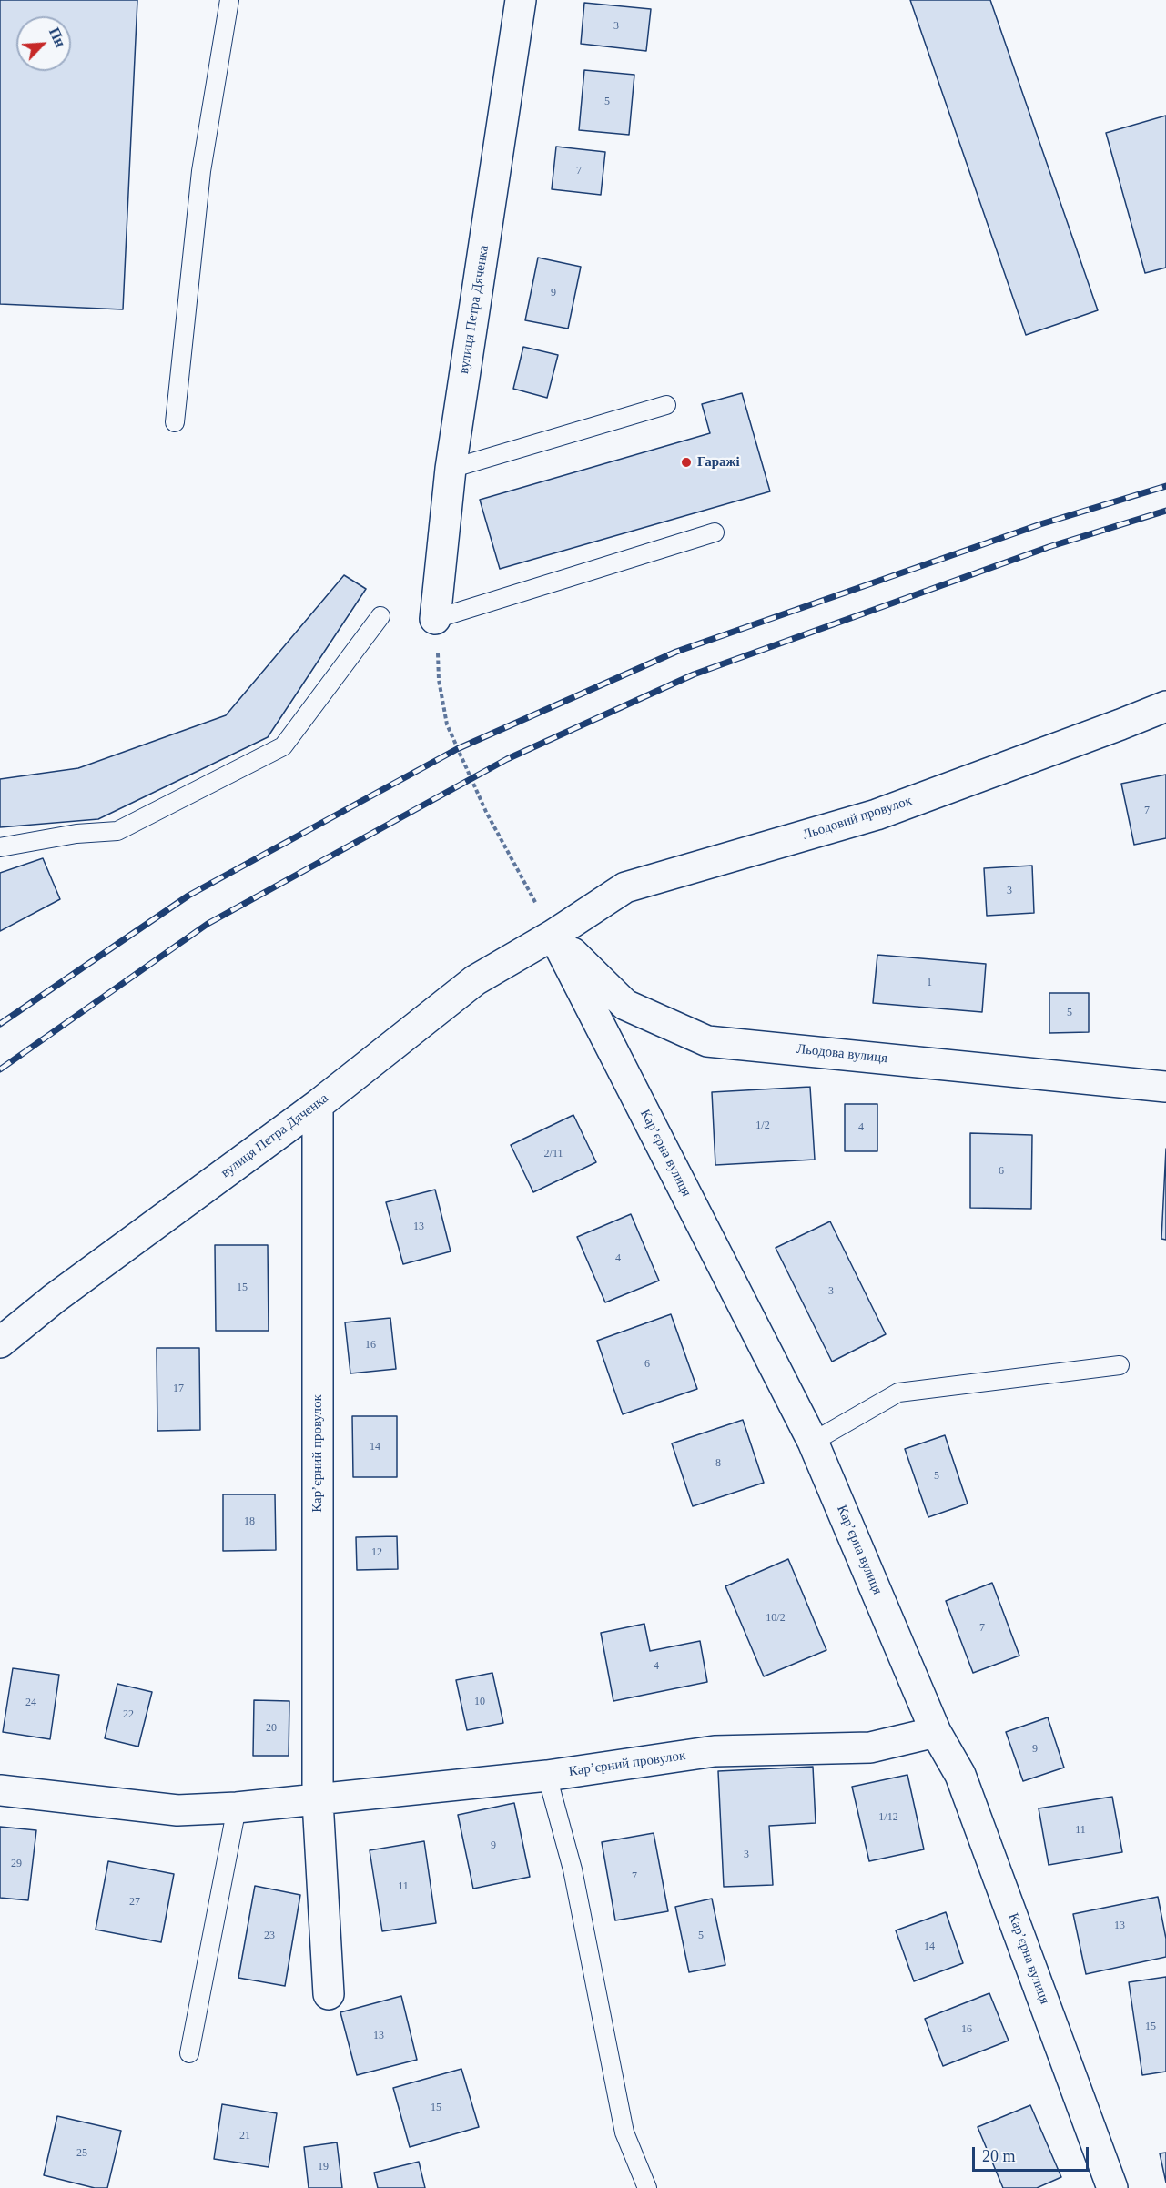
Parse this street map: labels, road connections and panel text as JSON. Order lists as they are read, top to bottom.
{
  "streets": {
    "street": [
      "вулиця Петра Дяченка",
      "Льодовий провулок",
      "Льодова вулиця",
      "Карʼєрна вулиця",
      "Карʼєрний провулок"
    ]
  },
  "crossings": [
    ["вулиця Петра Дяченка", "Льодовий провулок"],
    ["вулиця Петра Дяченка", "Льодова вулиця"],
    ["вулиця Петра Дяченка", "Карʼєрна вулиця"],
    ["вулиця Петра Дяченка", "Карʼєрний провулок"],
    ["Льодовий провулок", "Льодова вулиця"],
    ["Льодовий провулок", "Карʼєрна вулиця"],
    ["Льодова вулиця", "Карʼєрна вулиця"],
    ["Карʼєрна вулиця", "Карʼєрний провулок"]
  ],
  "places": ["Гаражі"],
  "house_numbers": [
    "3",
    "5",
    "7",
    "9",
    "7",
    "3",
    "1",
    "5",
    "1/2",
    "4",
    "2/11",
    "6",
    "13",
    "4",
    "15",
    "3",
    "16",
    "6",
    "17",
    "14",
    "8",
    "5",
    "18",
    "12",
    "10/2",
    "7",
    "4",
    "10",
    "24",
    "22",
    "20",
    "9",
    "1/12",
    "11",
    "9",
    "3",
    "29",
    "7",
    "11",
    "27",
    "13",
    "23",
    "5",
    "14",
    "15",
    "16",
    "13",
    "15",
    "21",
    "25",
    "19"
  ],
  "scale_bar": "20 m",
  "north": "top right"
}
